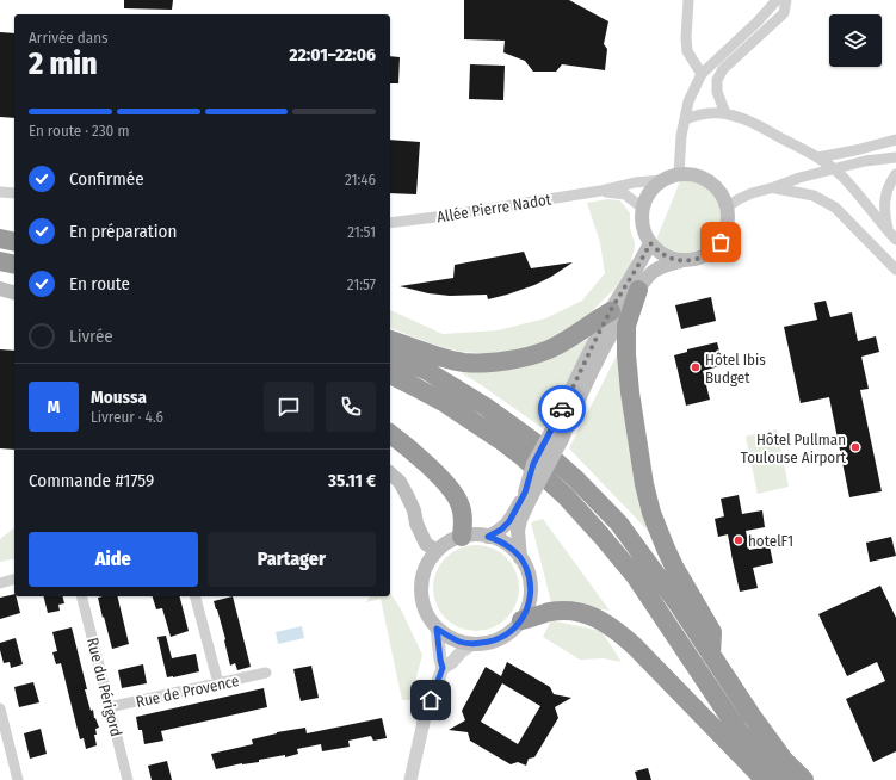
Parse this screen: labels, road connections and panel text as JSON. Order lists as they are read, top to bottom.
{
  "streets": {
    "street": ["Allée Pierre Nadot", "Rue du Périgord", "Rue de Provence"]
  },
  "crossings": [
    ["Rue du Périgord", "Rue de Provence"]
  ],
  "places": ["Hôtel Ibis Budget", "Hôtel Pullman Toulouse Airport", "hotelF1"],
  "page": {
    "heading": ["2 min", "Arrivée dans", "22:01–22:06"],
    "panel": [
      "Moussa",
      "Livreur · 4.6",
      "Commande #1759",
      "35.11 €"
    ],
    "bar": "En route · 230 m",
    "list": [
      ["Confirmée", "21:46"],
      ["En préparation", "21:51"],
      ["En route", "21:57"],
      "Livrée"
    ],
    "round": "M",
    "buttons": ["Aide", "Partager"]
  }
}
